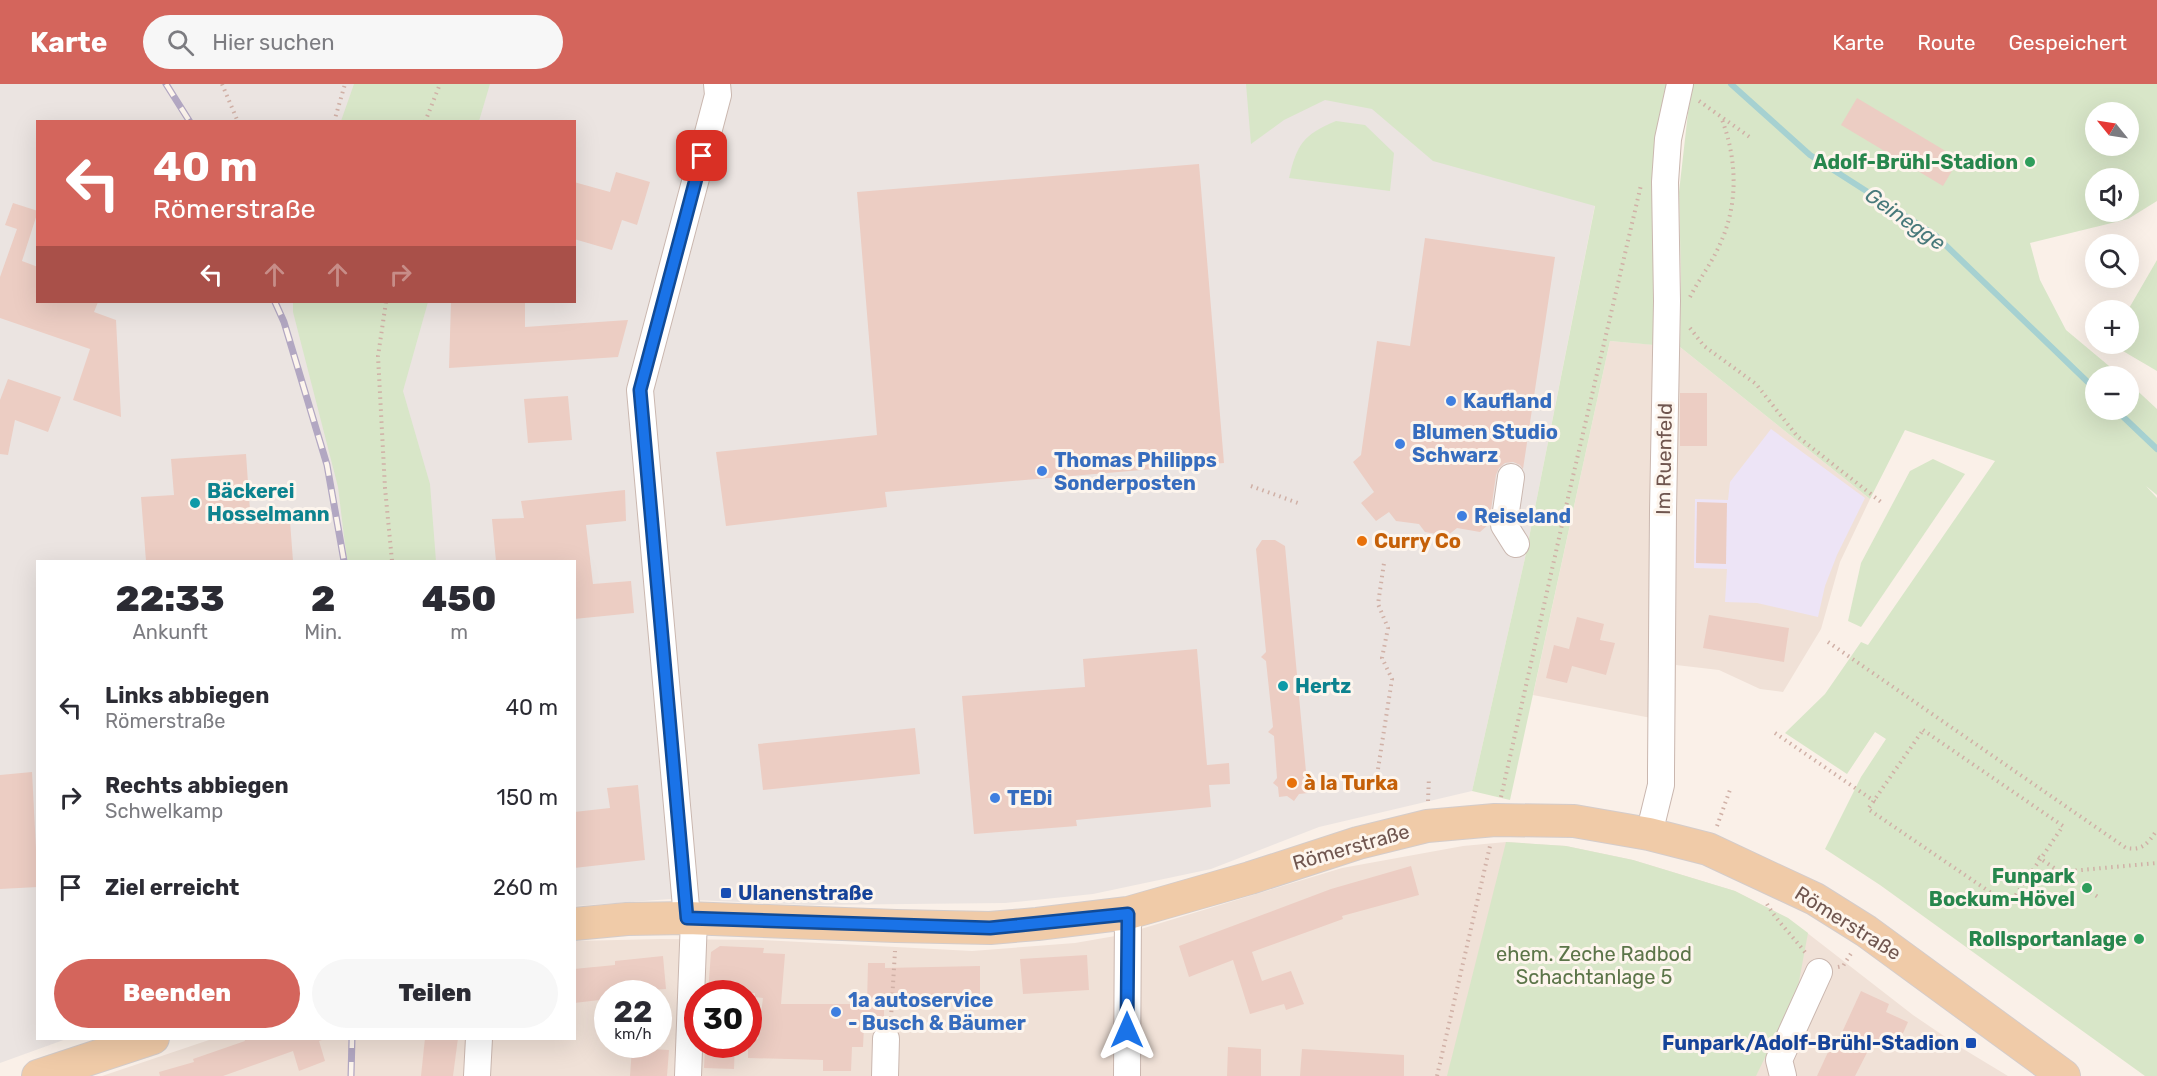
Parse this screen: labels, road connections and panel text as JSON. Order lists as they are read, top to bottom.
{
  "streets": {
    "main road": ["Römerstraße"],
    "street": ["Im Ruenfeld"]
  },
  "crossings": [
    ["Im Ruenfeld", "Römerstraße"]
  ],
  "water": ["Geinegge"],
  "parks": ["ehem. Zeche Radbod Schachtanlage 5"],
  "places": {
    "other": [
      "Adolf-Brühl-Stadion",
      "Kaufland",
      "Blumen Studio Schwarz",
      "Thomas Philipps Sonderposten",
      "Bäckerei Hosselmann",
      "Reiseland",
      "Curry Co",
      "Hertz",
      "à la Turka",
      "TEDi",
      "Funpark Bockum-Hövel",
      "Rollsportanlage",
      "1a autoservice - Busch & Bäumer"
    ],
    "transit": ["Ulanenstraße", "Funpark/Adolf-Brühl-Stadion"]
  },
  "north": "top left",
  "page": {
    "header": "Karte",
    "search": "Hier suchen",
    "nav": ["Karte", "Route", "Gespeichert"],
    "map_buttons": ["+", "−"],
    "turn": ["40 m", "Römerstraße"],
    "eta": [
      "22:33",
      "Ankunft",
      "2",
      "Min.",
      "450",
      "m"
    ],
    "list": [
      {
        "name": "Links abbiegen",
        "note": "Römerstraße",
        "value": "40 m"
      },
      {
        "name": "Rechts abbiegen",
        "note": "Schwelkamp",
        "value": "150 m"
      },
      {
        "name": "Ziel erreicht",
        "value": "260 m"
      }
    ],
    "buttons": ["Beenden", "Teilen"],
    "speed": "22 km/h",
    "limit": "30"
  }
}
